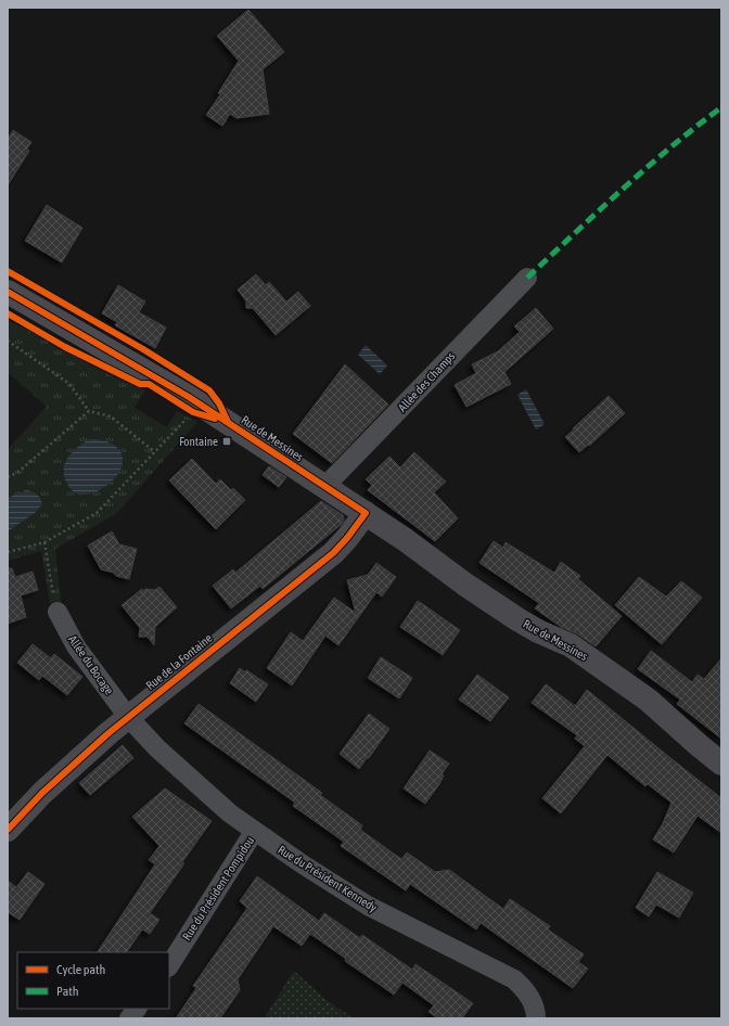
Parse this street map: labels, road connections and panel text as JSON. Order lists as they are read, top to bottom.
{
  "streets": {
    "main road": ["Rue de Messines", "Rue de la Fontaine"],
    "street": [
      "Allée des Champs",
      "Allée du Bocage",
      "Rue du Président Kennedy",
      "Rue du Président Pompidou"
    ]
  },
  "crossings": [
    ["Allée des Champs", "Rue de Messines"],
    ["Rue de Messines", "Rue de la Fontaine"],
    ["Rue de la Fontaine", "Allée du Bocage"],
    ["Rue de la Fontaine", "Rue du Président Kennedy"],
    ["Allée du Bocage", "Rue du Président Kennedy"],
    ["Rue du Président Kennedy", "Rue du Président Pompidou"]
  ],
  "places": {
    "transit": ["Fontaine"]
  },
  "legend": ["Cycle path", "Path"]
}
